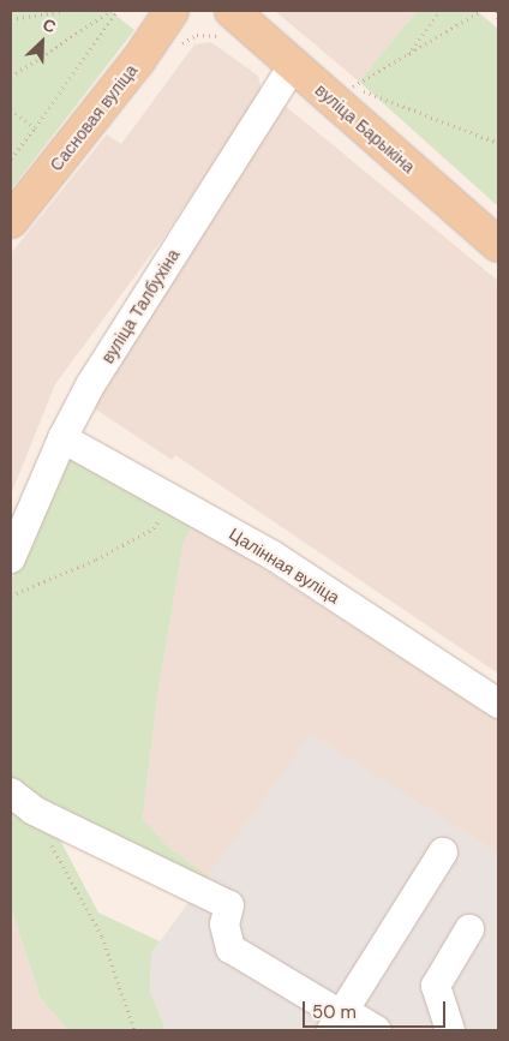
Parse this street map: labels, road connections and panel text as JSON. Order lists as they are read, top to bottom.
{
  "streets": {
    "main road": ["Сасновая вуліца", "вуліца Барыкіна"],
    "street": ["вуліца Талбухіна", "Цалінная вуліца"]
  },
  "crossings": [
    ["вуліца Барыкіна", "вуліца Талбухіна"],
    ["вуліца Талбухіна", "Цалінная вуліца"]
  ],
  "scale_bar": "50 m",
  "north": "top right"
}
